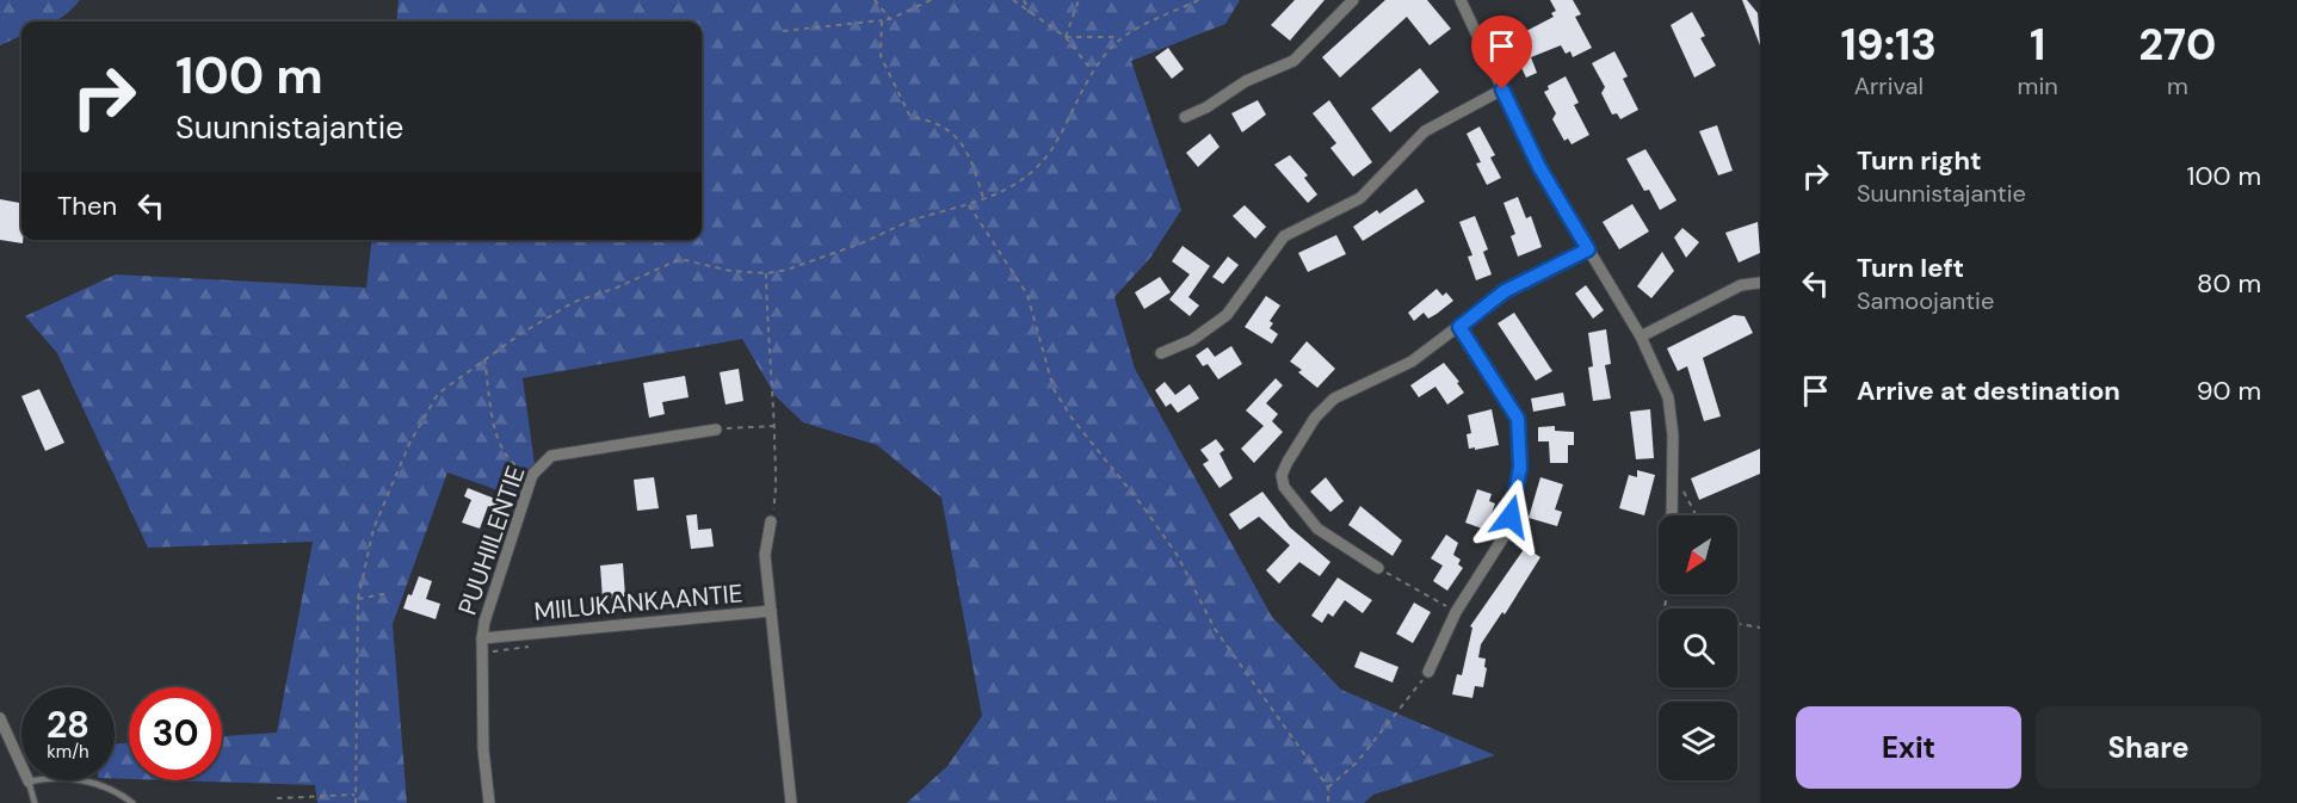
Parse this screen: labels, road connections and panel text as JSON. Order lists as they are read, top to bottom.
{
  "streets": {
    "street": ["PUUHIILENTIE", "MIILUKANKAANTIE"]
  },
  "crossings": [
    ["PUUHIILENTIE", "MIILUKANKAANTIE"]
  ],
  "north": "bottom left",
  "page": {
    "eta": [
      "19:13",
      "Arrival",
      "1",
      "min",
      "270",
      "m"
    ],
    "turn": ["100 m", "Suunnistajantie"],
    "list": [
      {
        "name": "Turn right",
        "note": "Suunnistajantie",
        "value": "100 m"
      },
      {
        "name": "Turn left",
        "note": "Samoojantie",
        "value": "80 m"
      },
      {
        "name": "Arrive at destination",
        "value": "90 m"
      }
    ],
    "then": "Then",
    "speed": "28 km/h",
    "limit": "30",
    "buttons": ["Exit", "Share"]
  }
}
